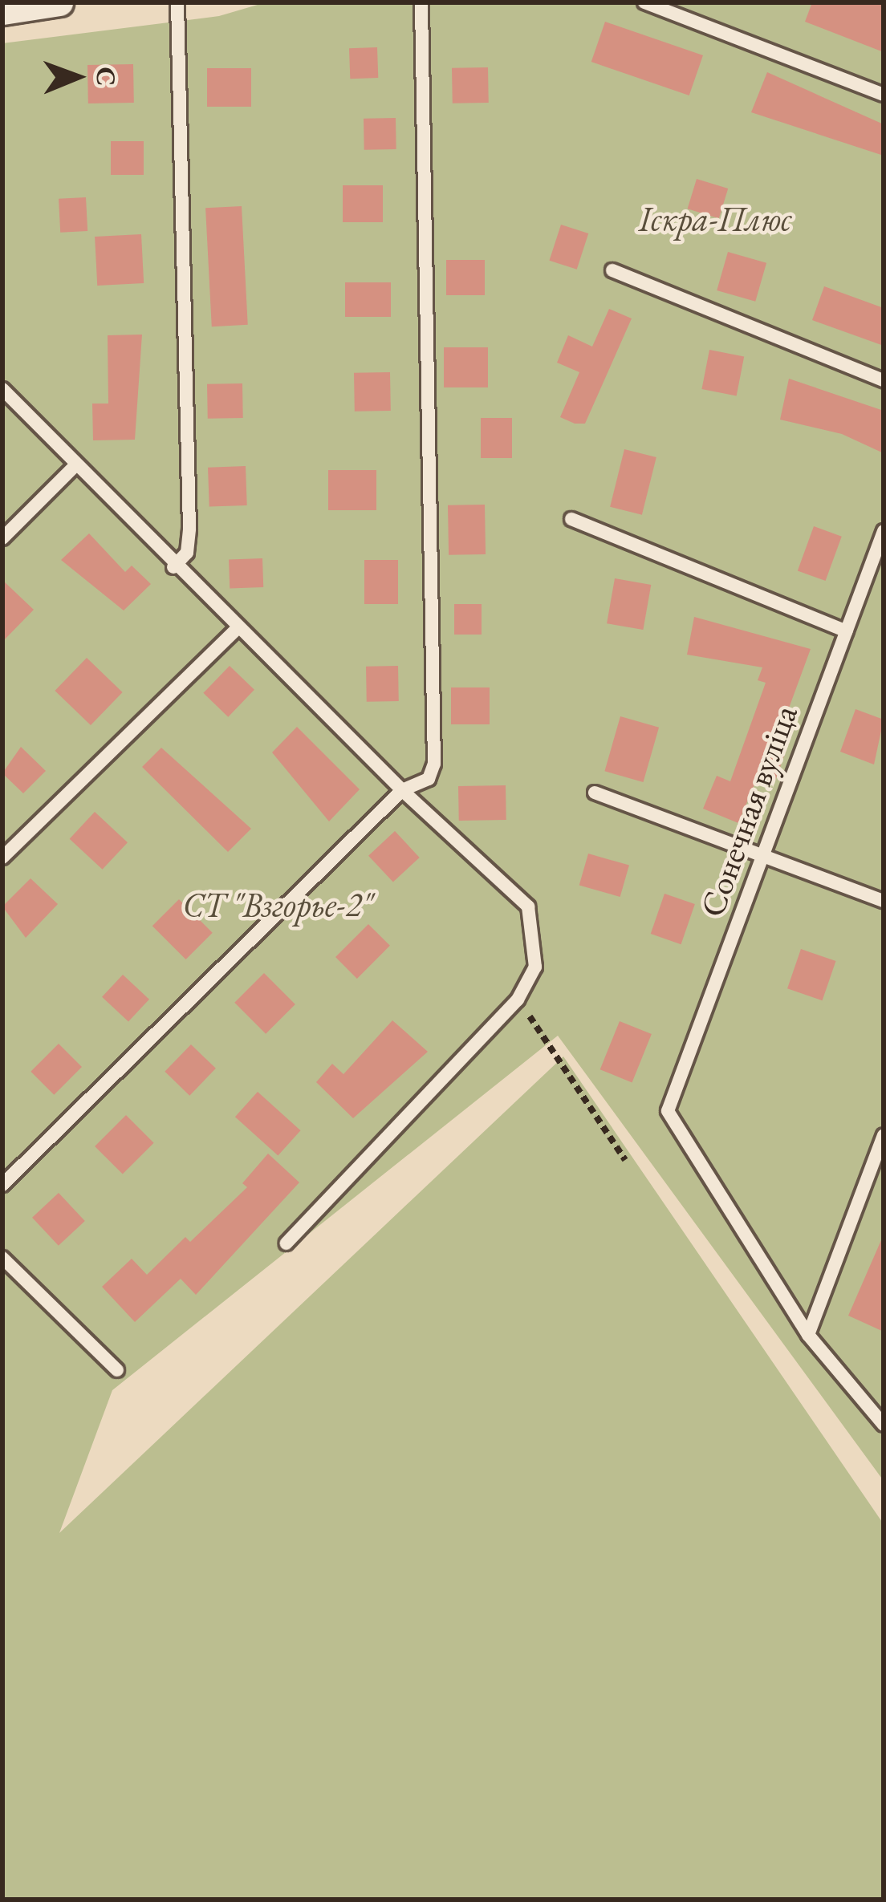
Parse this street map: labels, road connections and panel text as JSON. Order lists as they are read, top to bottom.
{
  "streets": {
    "lane": ["Сонечная вуліца"]
  },
  "parks": ["Іскра-Плюс", "СТ \"Взгорье-2\""],
  "north": "right"
}
